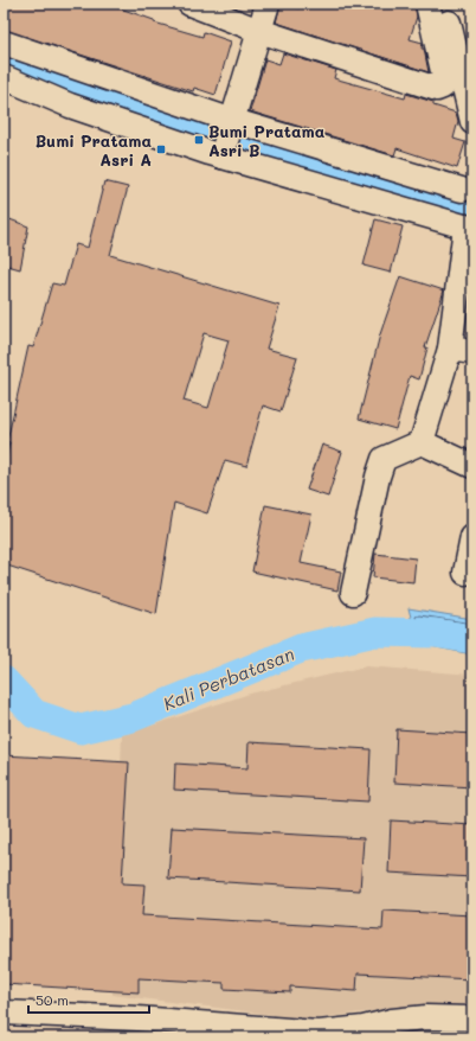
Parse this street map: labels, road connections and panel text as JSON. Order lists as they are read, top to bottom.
{
  "water": ["Kali Perbatasan"],
  "places": {
    "transit": ["Bumi Pratama Asri B", "Bumi Pratama Asri A"]
  },
  "scale_bar": "50 m"
}
